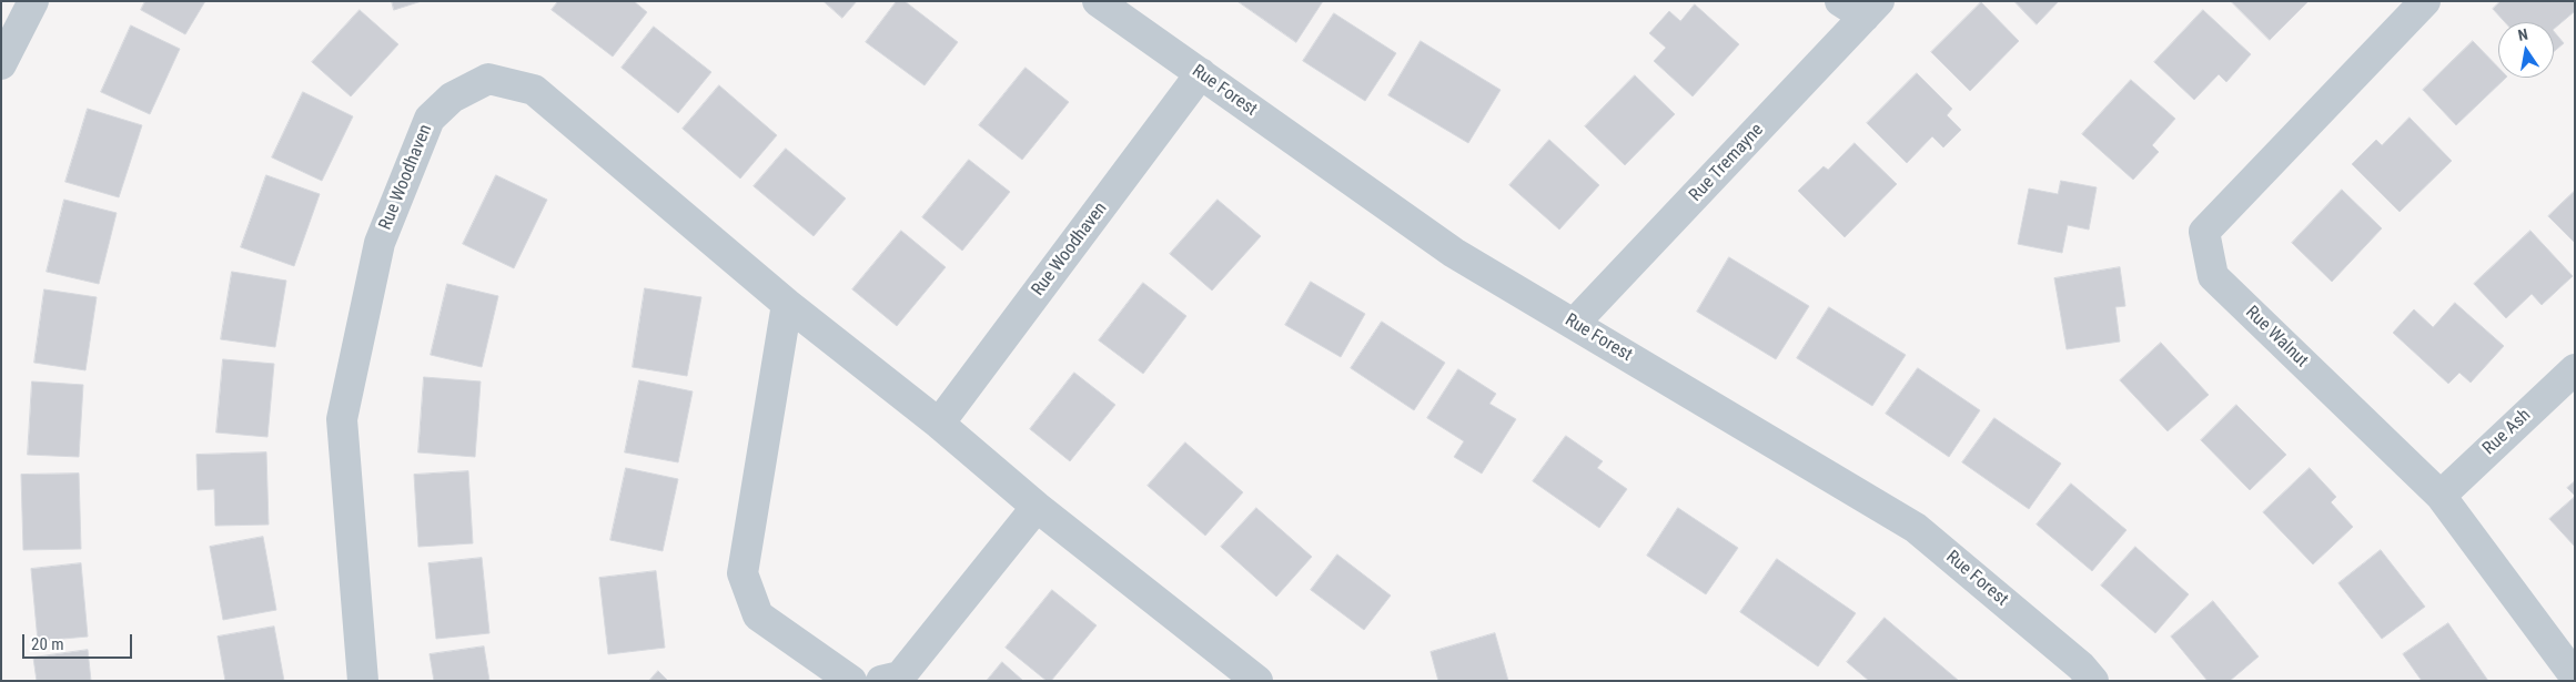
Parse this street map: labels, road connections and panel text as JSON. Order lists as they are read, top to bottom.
{
  "streets": {
    "street": [
      "Rue Forest",
      "Rue Tremayne",
      "Rue Woodhaven",
      "Rue Walnut",
      "Rue Ash"
    ]
  },
  "crossings": [
    ["Rue Forest", "Rue Tremayne"],
    ["Rue Forest", "Rue Woodhaven"],
    ["Rue Walnut", "Rue Ash"]
  ],
  "scale_bar": "20 m",
  "north": "top"
}
